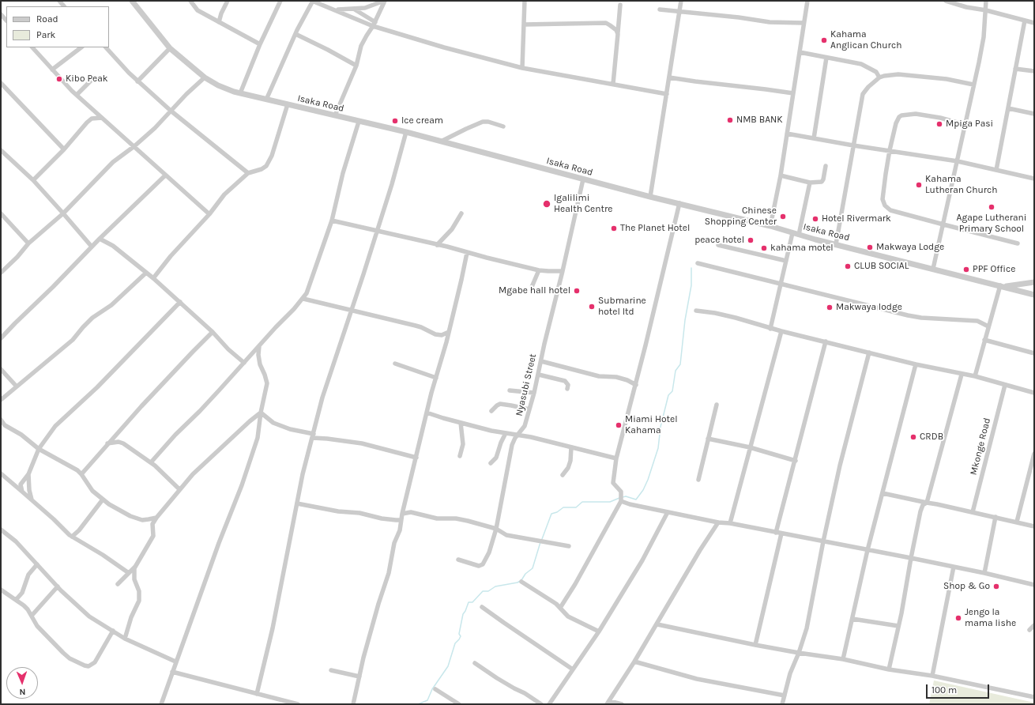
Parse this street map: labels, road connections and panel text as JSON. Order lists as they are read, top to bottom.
{
  "streets": {
    "street": ["Isaka Road", "Nyasubi Street", "Mkonge Road"]
  },
  "crossings": [
    ["Isaka Road", "Nyasubi Street"]
  ],
  "places": [
    "Kahama Anglican Church",
    "Kibo Peak",
    "NMB BANK",
    "Ice cream",
    "Mpiga Pasi",
    "Kahama Lutheran Church",
    "Igalilimi Health Centre",
    "Agape Lutherani Primary School",
    "Chinese Shopping Center",
    "Hotel Rivermark",
    "The Planet Hotel",
    "peace hotel",
    "Makwaya Lodge",
    "kahama motel",
    "CLUB SOCIAL",
    "PPF Office",
    "Mgabe hall hotel",
    "Submarine hotel ltd",
    "Makwaya lodge",
    "Miami Hotel Kahama",
    "CRDB",
    "Shop & Go",
    "Jengo la mama lishe"
  ],
  "legend": ["Road", "Park"],
  "scale_bar": "100 m",
  "north": "bottom"
}
